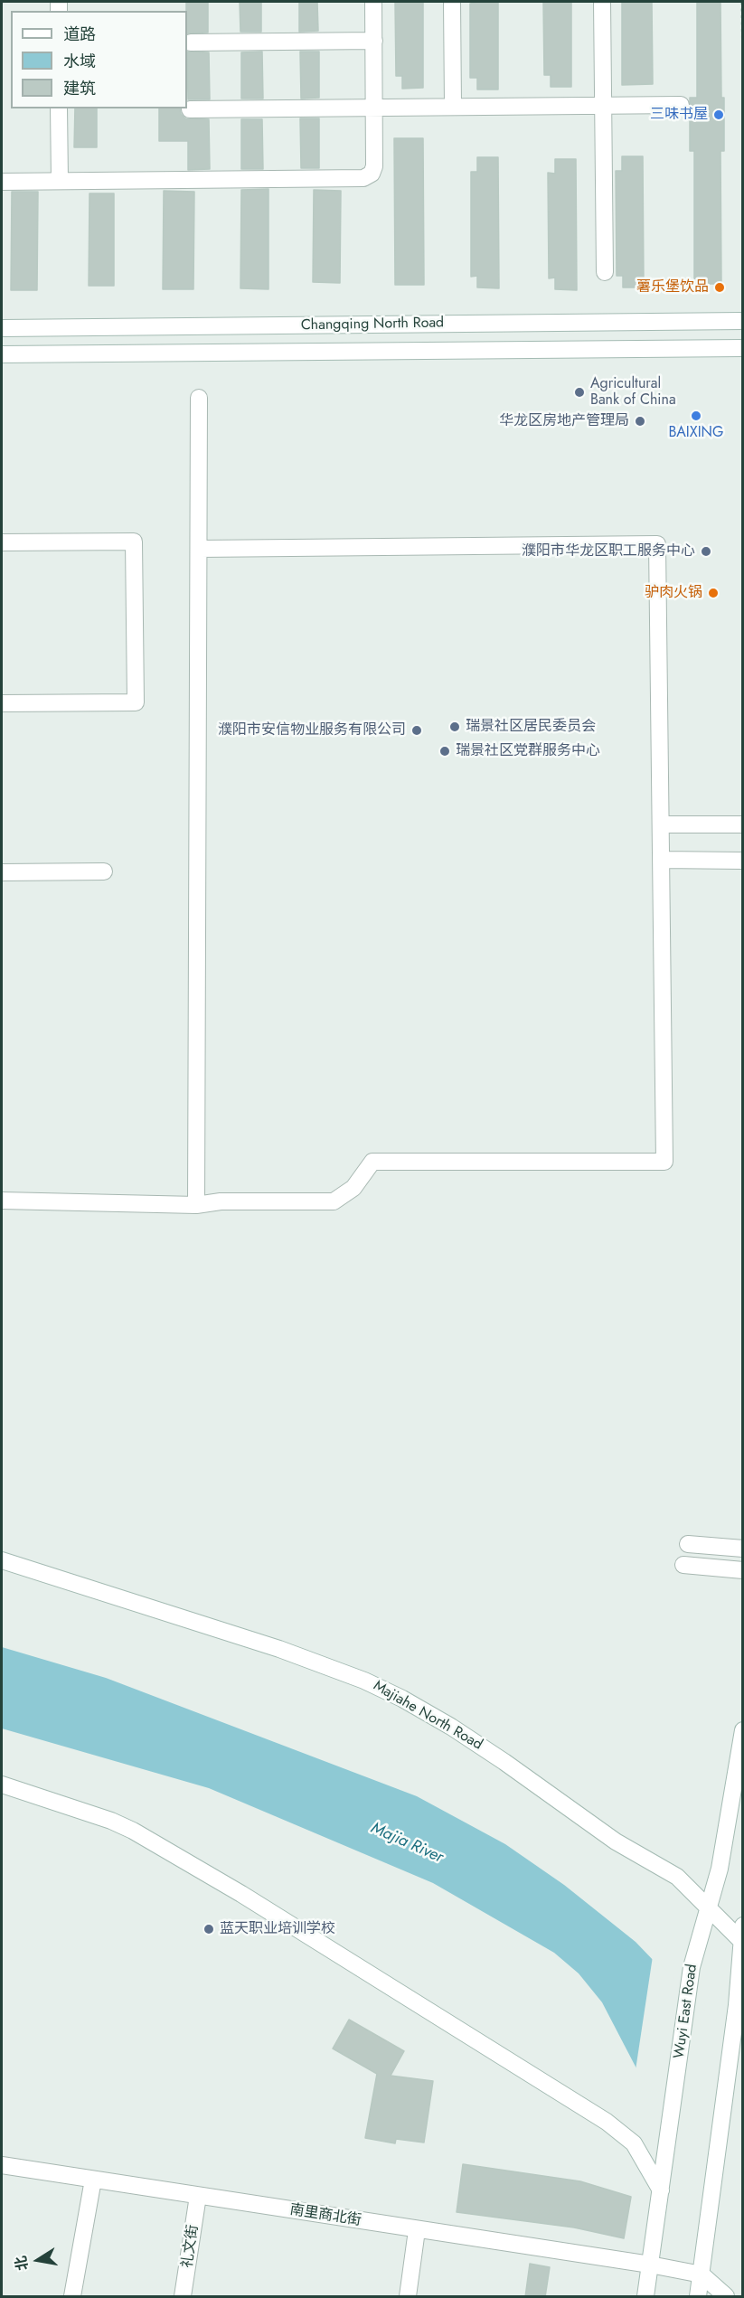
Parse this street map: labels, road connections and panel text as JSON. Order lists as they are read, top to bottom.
{
  "streets": {
    "street": [
      "Changqing North Road",
      "Majiahe North Road",
      "Wuyi East Road",
      "南里商北街",
      "礼文街"
    ]
  },
  "crossings": [
    ["Majiahe North Road", "Wuyi East Road"],
    ["Wuyi East Road", "南里商北街"],
    ["南里商北街", "礼文街"]
  ],
  "water": ["Majia River"],
  "places": [
    "三味书屋",
    "薯乐堡饮品",
    "Agricultural Bank of China",
    "BAIXING",
    "华龙区房地产管理局",
    "濮阳市华龙区职工服务中心",
    "驴肉火锅",
    "瑞景社区居民委员会",
    "濮阳市安信物业服务有限公司",
    "瑞景社区党群服务中心",
    "蓝天职业培训学校"
  ],
  "legend": ["道路", "水域", "建筑"],
  "north": "left"
}
